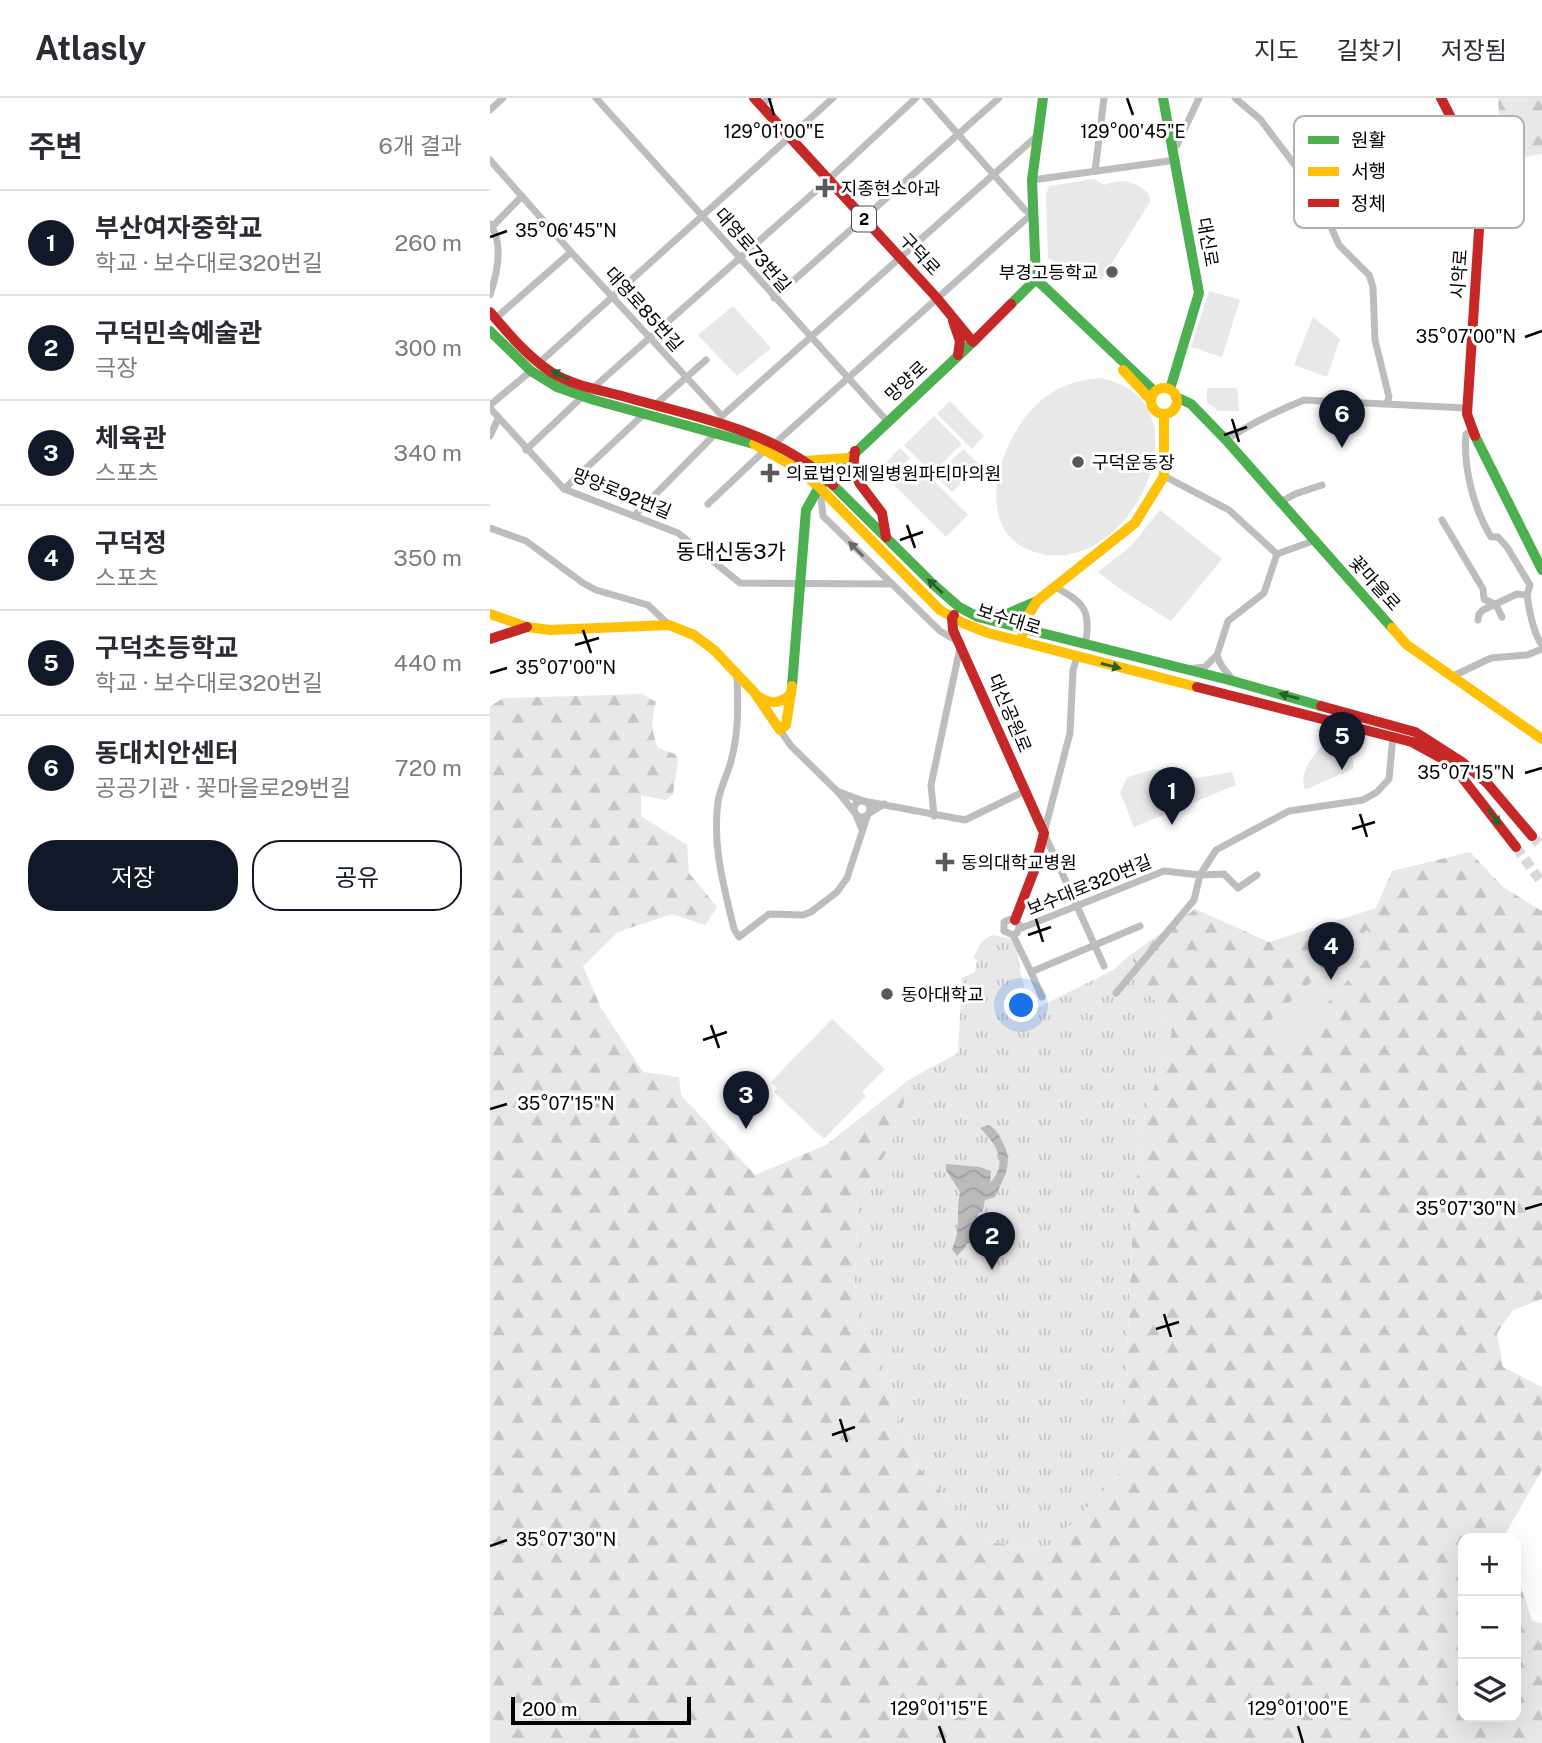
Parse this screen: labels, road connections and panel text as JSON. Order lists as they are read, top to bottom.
{
  "streets": {
    "main road": [
      "2",
      "대신로",
      "구덕로",
      "시약로",
      "망양로",
      "꽃마을로",
      "보수대로",
      "대신공원로"
    ],
    "street": [
      "대영로73번길",
      "대영로85번길",
      "망양로92번길",
      "보수대로320번길"
    ]
  },
  "crossings": [
    ["대신로", "꽃마을로"],
    ["대영로73번길", "망양로"],
    ["구덕로", "망양로"],
    ["대영로85번길", "보수대로"],
    ["망양로", "망양로92번길"],
    ["망양로", "보수대로"],
    ["보수대로", "대신공원로"],
    ["대신공원로", "보수대로320번길"]
  ],
  "districts": ["동대신동3가"],
  "places": {
    "health": ["지종현소아과", "의료법인제일병원파티마의원", "동의대학교병원"],
    "other": ["부경고등학교", "구덕운동장", "동아대학교"]
  },
  "legend": ["원활", "서행", "정체"],
  "scale_bar": "200 m",
  "page": {
    "header": "Atlasly",
    "nav": ["지도", "길찾기", "저장됨"],
    "heading": ["주변", "6개 결과"],
    "list": [
      {
        "mark": "1",
        "name": "부산여자중학교",
        "note": "학교 · 보수대로320번길",
        "value": "260 m"
      },
      {
        "mark": "2",
        "name": "구덕민속예술관",
        "note": "극장",
        "value": "300 m"
      },
      {
        "mark": "3",
        "name": "체육관",
        "note": "스포츠",
        "value": "340 m"
      },
      {
        "mark": "4",
        "name": "구덕정",
        "note": "스포츠",
        "value": "350 m"
      },
      {
        "mark": "5",
        "name": "구덕초등학교",
        "note": "학교 · 보수대로320번길",
        "value": "440 m"
      },
      {
        "mark": "6",
        "name": "동대치안센터",
        "note": "공공기관 · 꽃마을로29번길",
        "value": "720 m"
      }
    ],
    "pins": [
      "6",
      "5",
      "1",
      "4",
      "3",
      "2"
    ],
    "buttons": ["저장", "공유"],
    "map_buttons": ["+", "−"],
    "scale": "200 m"
  },
  "coordinates": [
    "129°01'00\"E",
    "129°00'45\"E",
    "35°06'45\"N",
    "35°07'00\"N",
    "35°07'15\"N",
    "35°07'30\"N",
    "129°01'15\"E"
  ]
}
